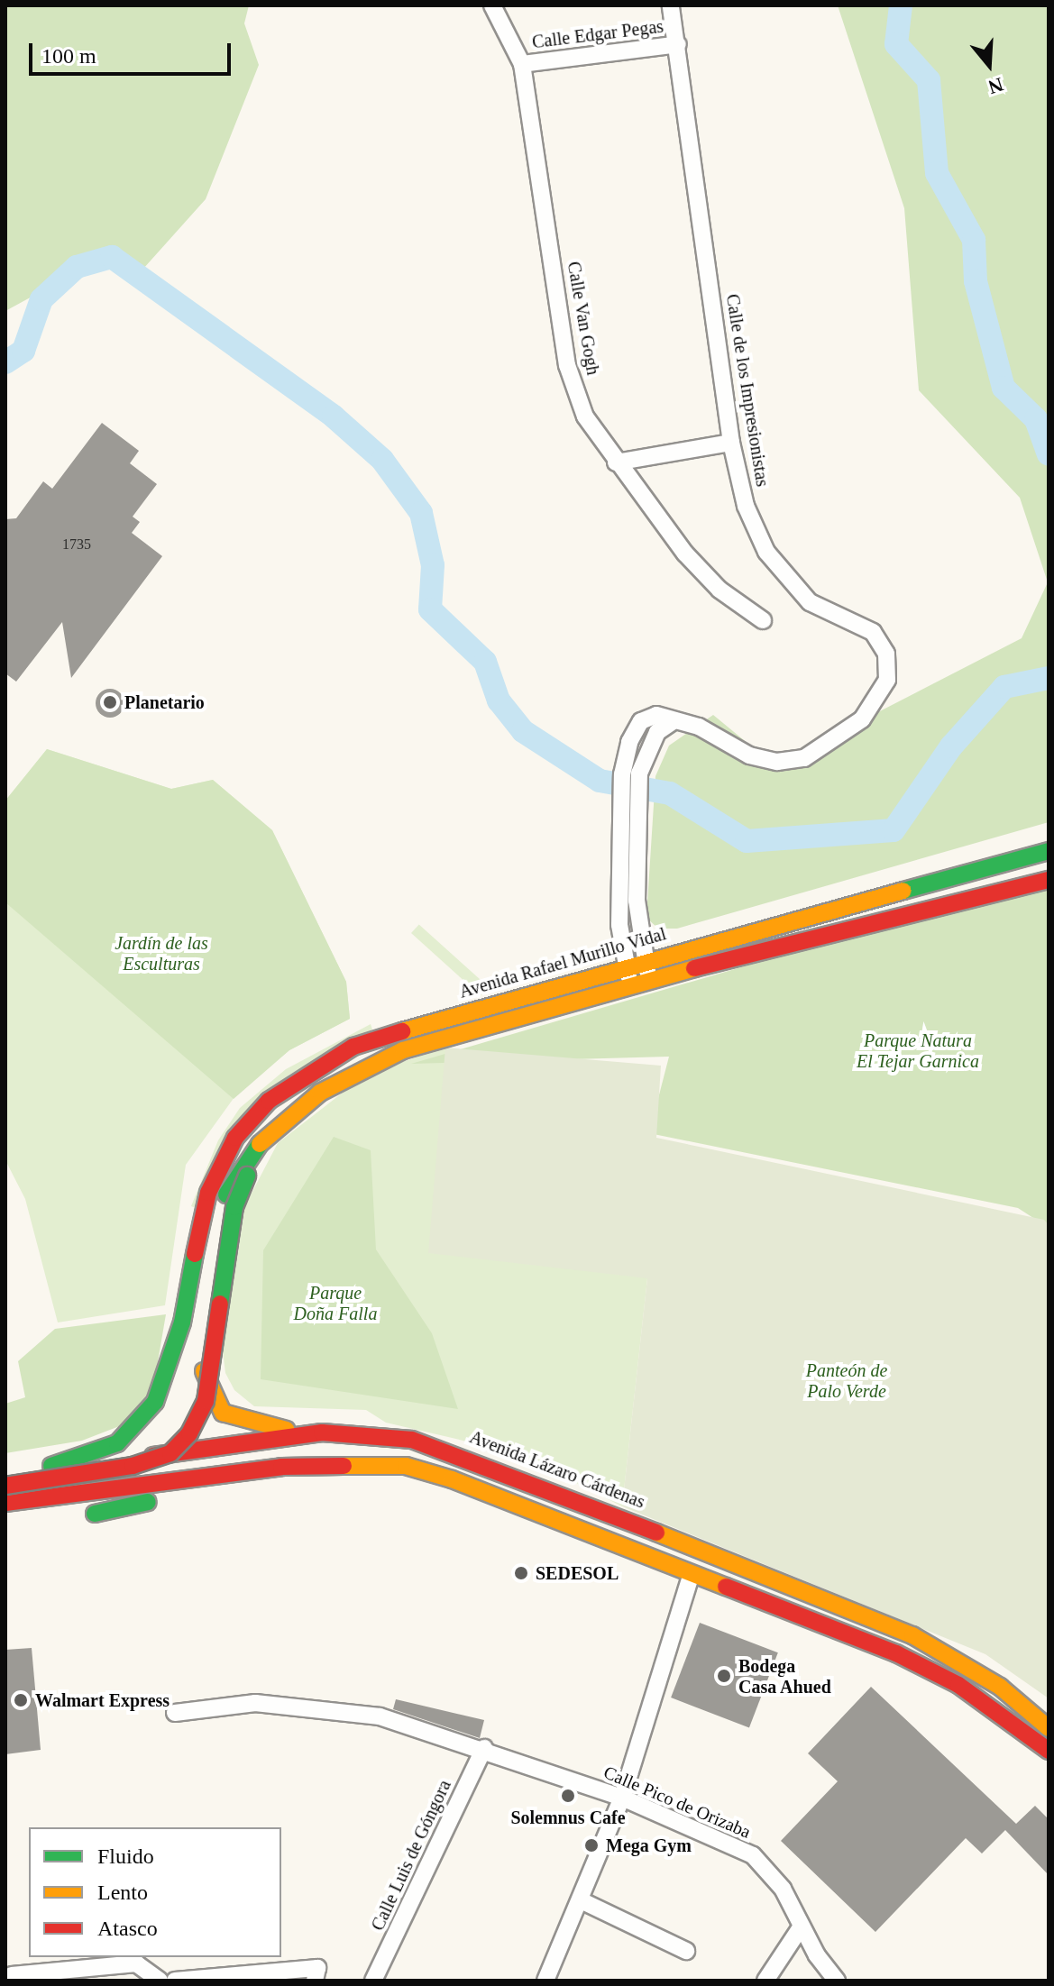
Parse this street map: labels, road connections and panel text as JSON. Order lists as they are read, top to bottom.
{
  "streets": {
    "main road": ["Avenida Rafael Murillo Vidal", "Avenida Lázaro Cárdenas"],
    "street": [
      "Calle Edgar Pegas",
      "Calle Van Gogh",
      "Calle de los Impresionistas",
      "Calle Pico de Orizaba",
      "Calle Luis de Góngora"
    ]
  },
  "crossings": [
    ["Calle Edgar Pegas", "Calle Van Gogh"],
    ["Calle Edgar Pegas", "Calle de los Impresionistas"],
    ["Avenida Rafael Murillo Vidal", "Avenida Lázaro Cárdenas"],
    ["Calle Pico de Orizaba", "Calle Luis de Góngora"]
  ],
  "parks": [
    "Jardín de las Esculturas",
    "Parque Natura El Tejar Garnica",
    "Parque Doña Falla",
    "Panteón de Palo Verde"
  ],
  "places": [
    "Planetario",
    "SEDESOL",
    "Bodega Casa Ahued",
    "Walmart Express",
    "Solemnus Cafe",
    "Mega Gym"
  ],
  "house_numbers": ["1735"],
  "legend": ["Fluido", "Lento", "Atasco"],
  "scale_bar": "100 m",
  "north": "bottom"
}
